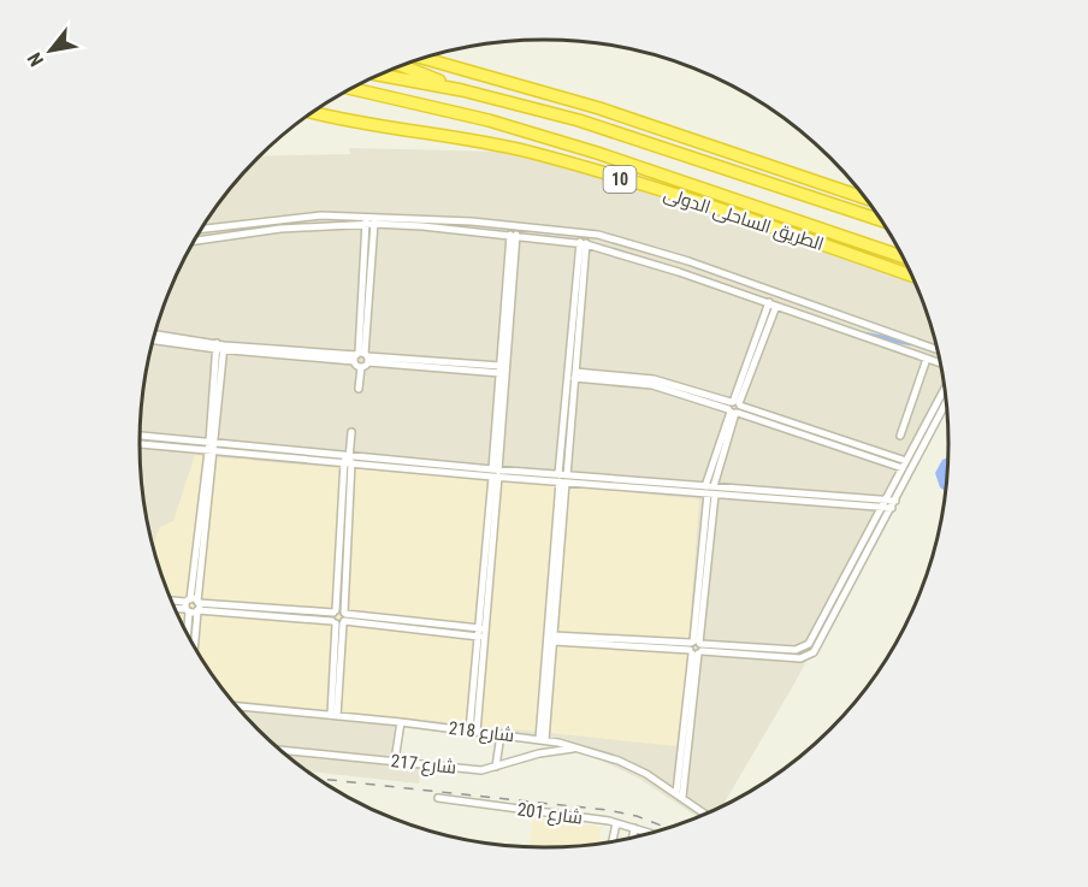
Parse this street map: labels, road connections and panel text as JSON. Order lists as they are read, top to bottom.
{
  "streets": {
    "highway": ["10", "الطريق الساحلى الدولى"],
    "street": ["شارع 218", "شارع 217", "شارع 201"]
  },
  "crossings": [
    ["شارع 218", "شارع 217"]
  ],
  "north": "bottom left"
}
